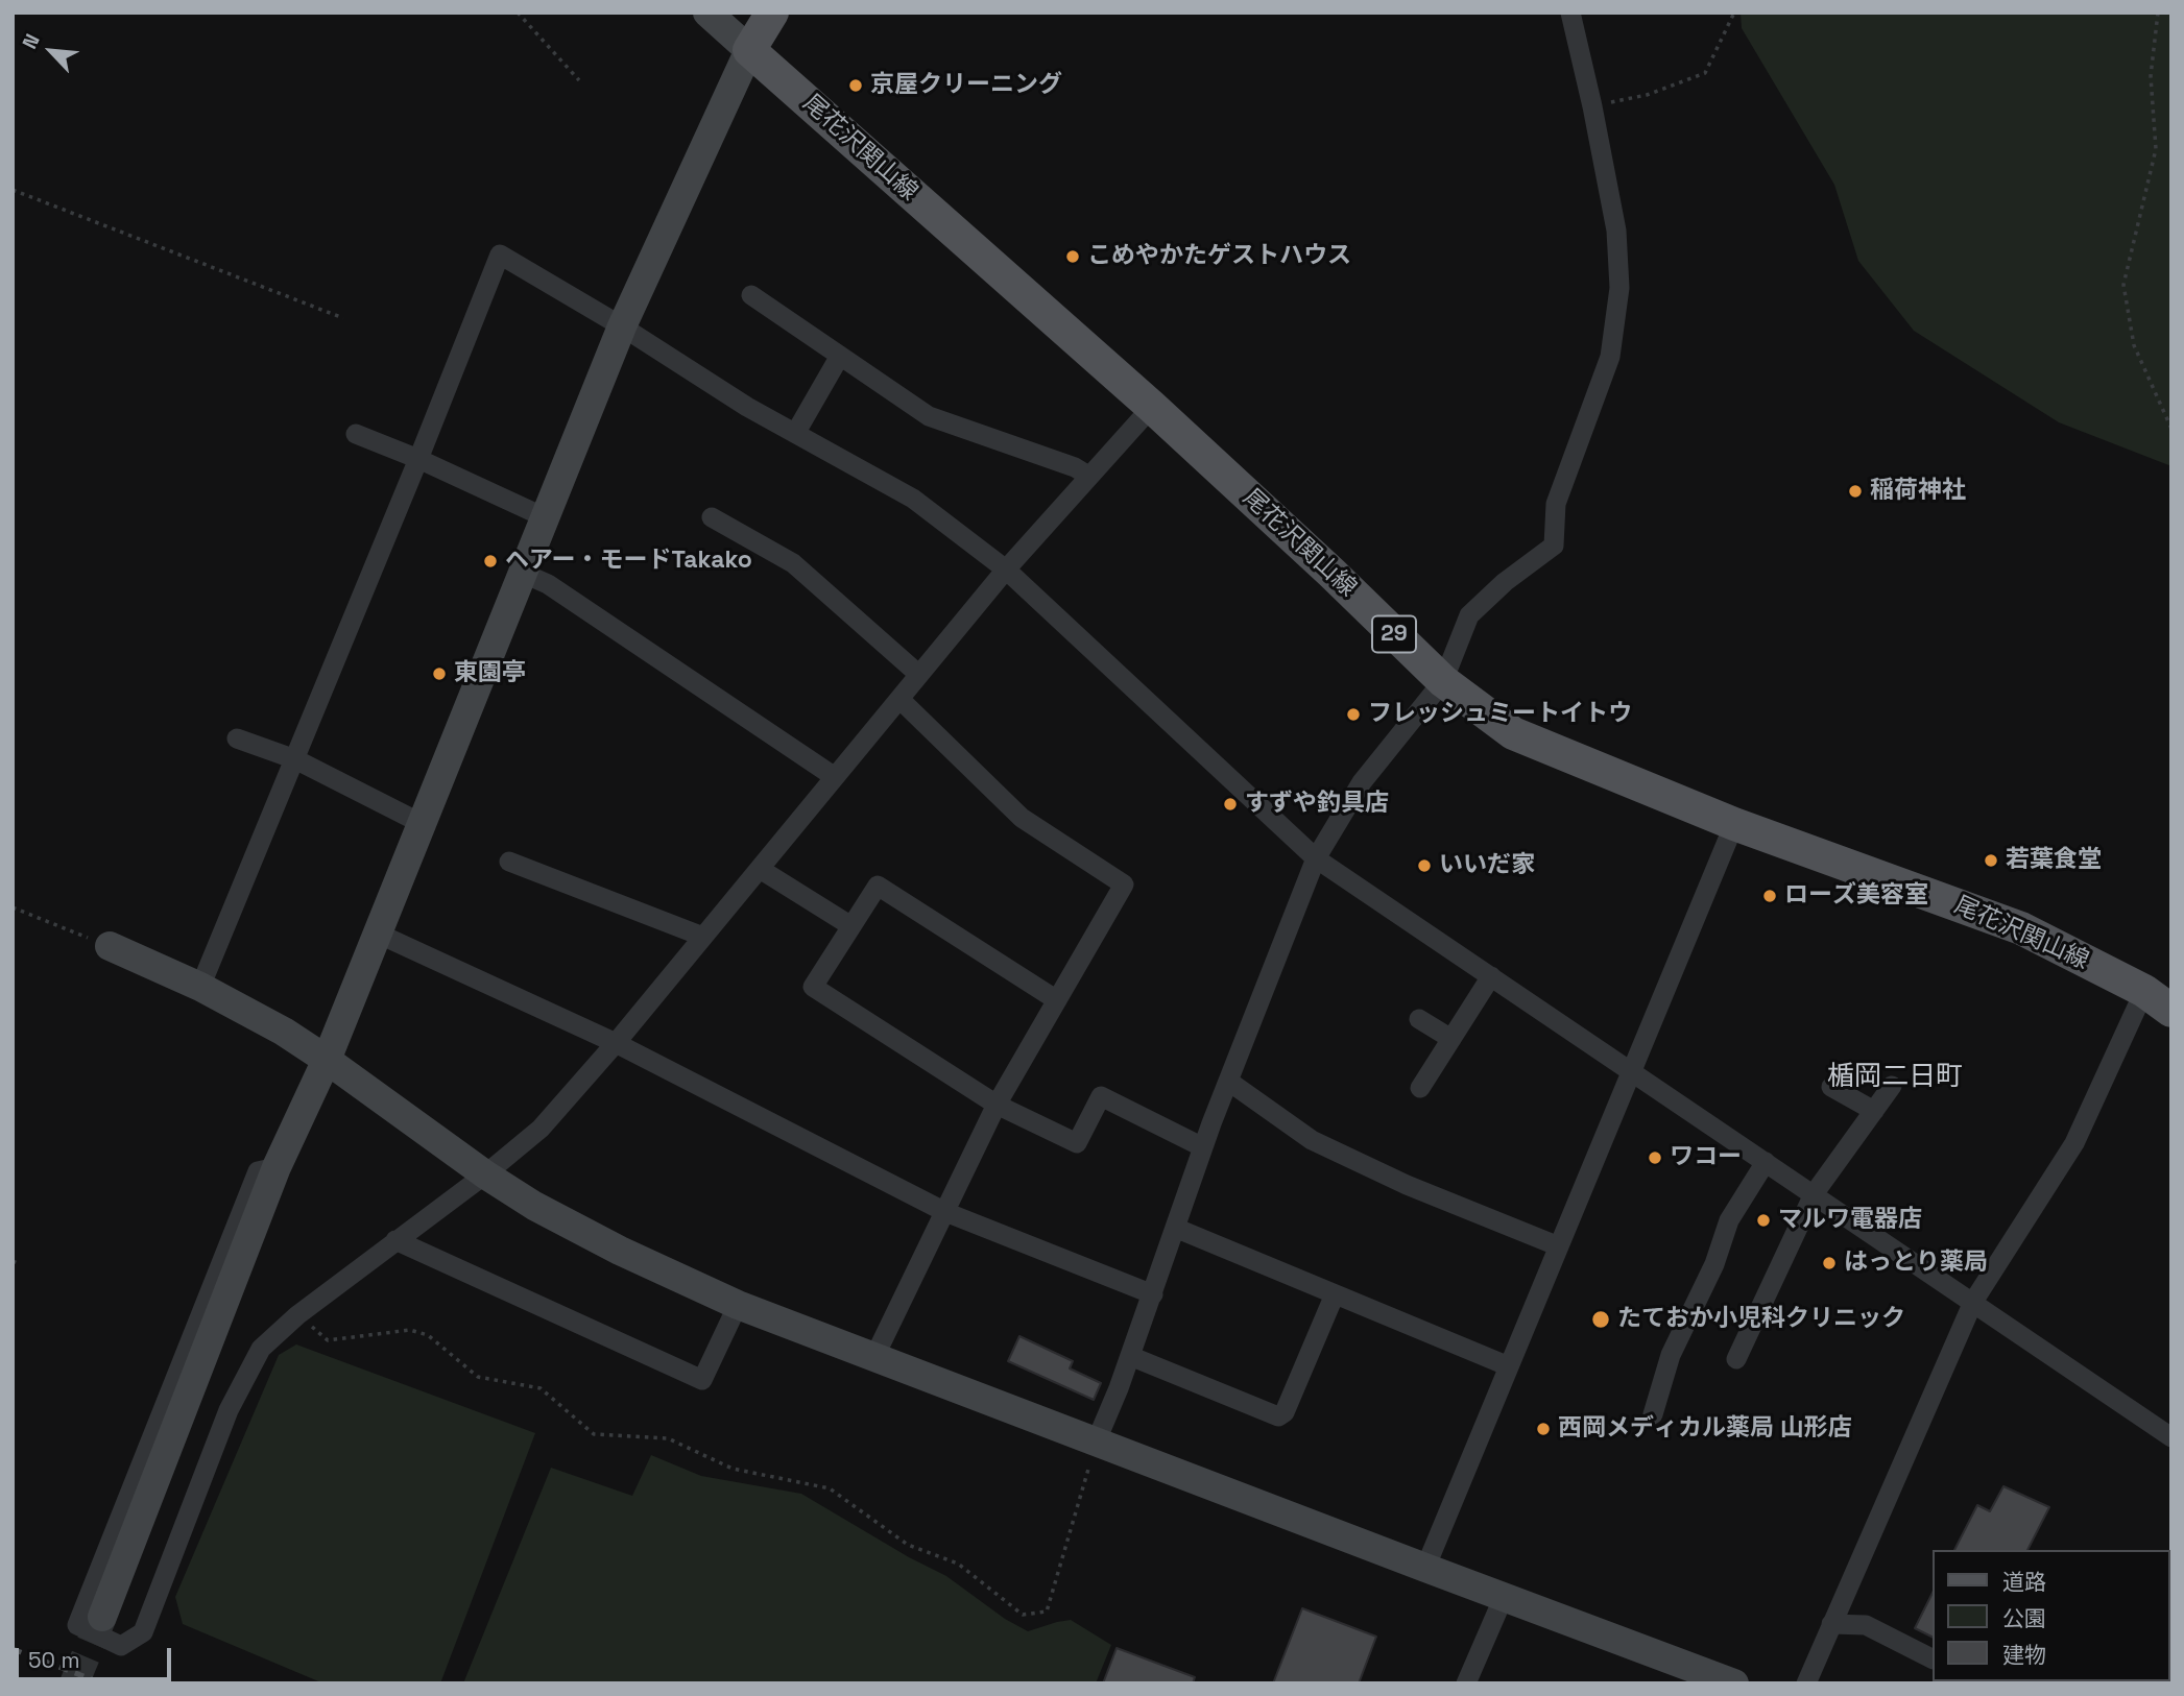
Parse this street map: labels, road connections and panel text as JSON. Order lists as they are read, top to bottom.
{
  "streets": {
    "main road": ["尾花沢関山線", "29"]
  },
  "districts": ["楯岡二日町"],
  "places": [
    "京屋クリーニング",
    "こめやかたゲストハウス",
    "稲荷神社",
    "ヘアー・モードTakako",
    "東園亭",
    "フレッシュミートイトウ",
    "すずや釣具店",
    "若葉食堂",
    "いいだ家",
    "ローズ美容室",
    "ワコー",
    "マルワ電器店",
    "はっとり薬局",
    "たておか小児科クリニック",
    "西岡メディカル薬局 山形店"
  ],
  "legend": ["道路", "公園", "建物"],
  "scale_bar": "50 m",
  "north": "top left"
}
